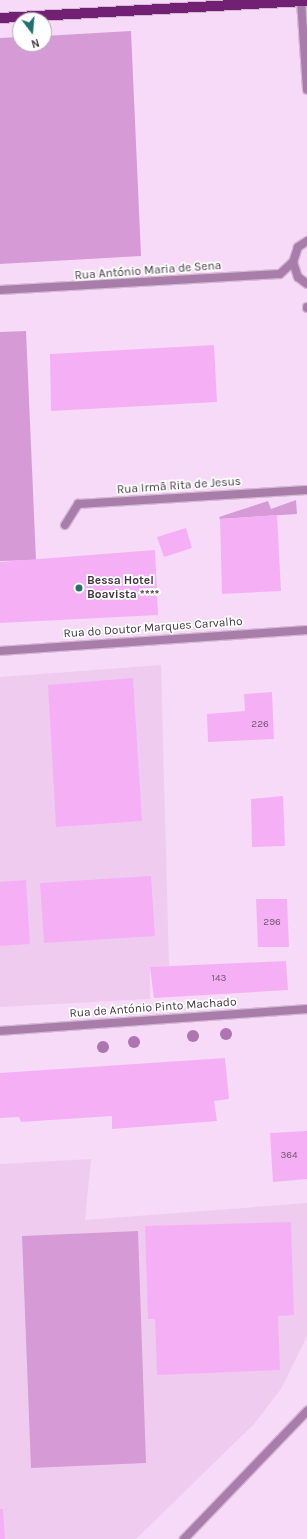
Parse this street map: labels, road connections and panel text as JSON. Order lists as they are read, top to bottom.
{
  "streets": {
    "street": [
      "Rua António Maria de Sena",
      "Rua Irmã Rita de Jesus",
      "Rua do Doutor Marques Carvalho",
      "Rua de António Pinto Machado"
    ]
  },
  "places": ["Bessa Hotel Boavista ****"],
  "house_numbers": [
    "226",
    "296",
    "143",
    "364"
  ],
  "north": "bottom"
}
